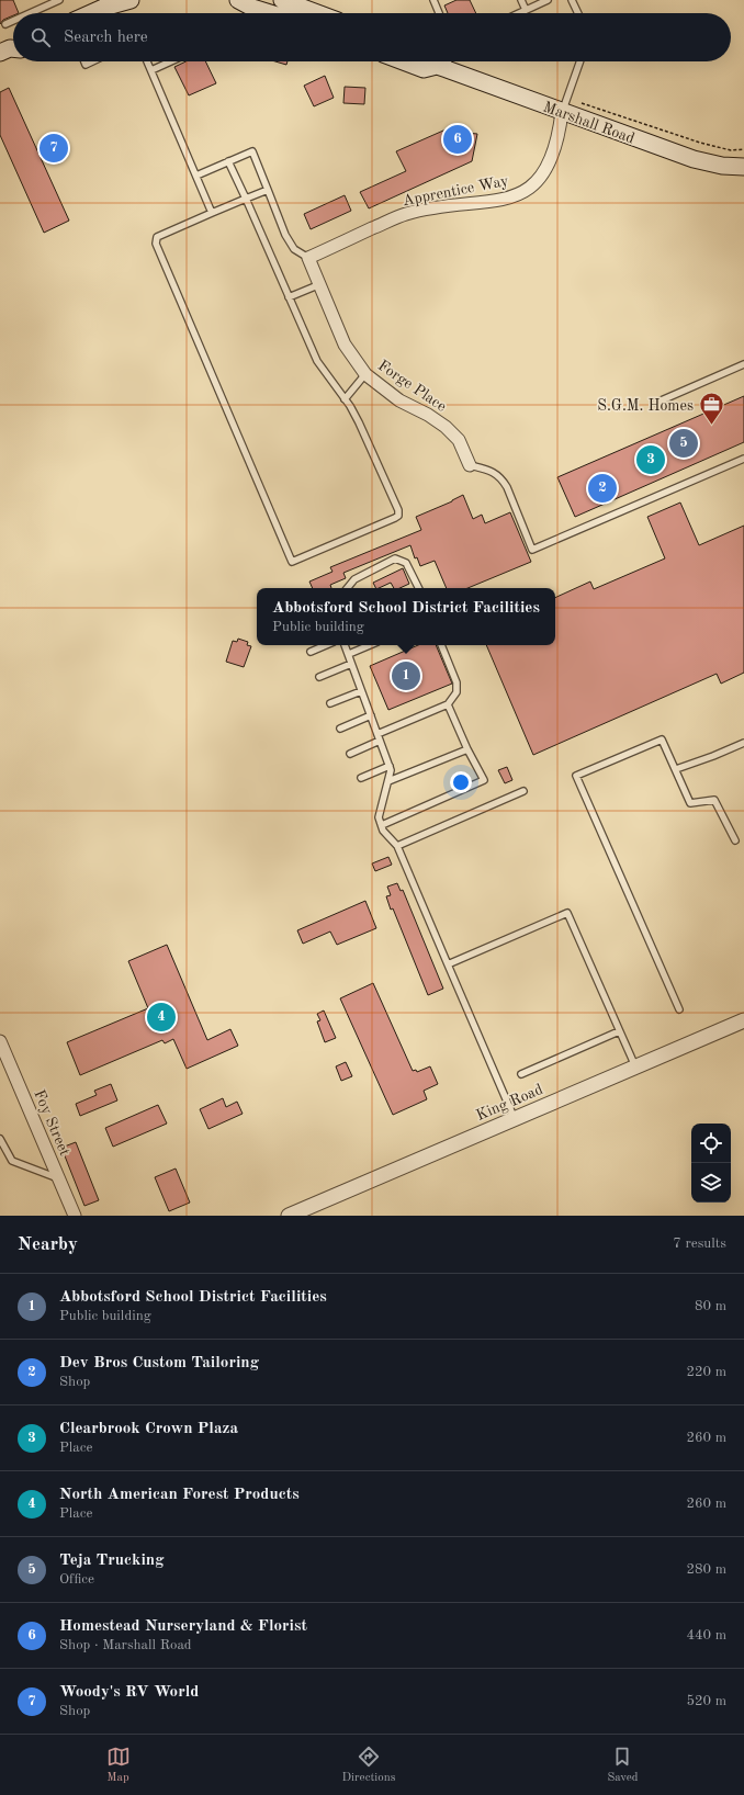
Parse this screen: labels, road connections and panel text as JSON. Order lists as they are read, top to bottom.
{
  "streets": {
    "main road": ["Marshall Road"],
    "street": [
      "Apprentice Way",
      "Forge Place",
      "King Road",
      "Foy Street"
    ]
  },
  "crossings": [
    ["Marshall Road", "Apprentice Way"],
    ["Apprentice Way", "Forge Place"]
  ],
  "places": {
    "office": ["S.G.M. Homes"]
  },
  "page": {
    "search": "Search here",
    "pins": [
      "6",
      "7",
      "5",
      "3",
      "2",
      "1",
      "4"
    ],
    "popup": ["Abbotsford School District Facilities", "Public building"],
    "heading": ["Nearby", "7 results"],
    "list": [
      {
        "mark": "1",
        "name": "Abbotsford School District Facilities",
        "note": "Public building",
        "value": "80 m"
      },
      {
        "mark": "2",
        "name": "Dev Bros Custom Tailoring",
        "note": "Shop",
        "value": "220 m"
      },
      {
        "mark": "3",
        "name": "Clearbrook Crown Plaza",
        "note": "Place",
        "value": "260 m"
      },
      {
        "mark": "4",
        "name": "North American Forest Products",
        "note": "Place",
        "value": "260 m"
      },
      {
        "mark": "5",
        "name": "Teja Trucking",
        "note": "Office",
        "value": "280 m"
      },
      {
        "mark": "6",
        "name": "Homestead Nurseryland & Florist",
        "note": "Shop · Marshall Road",
        "value": "440 m"
      },
      {
        "mark": "7",
        "name": "Woody's RV World",
        "note": "Shop",
        "value": "520 m"
      }
    ],
    "nav": ["Map", "Directions", "Saved"]
  }
}
